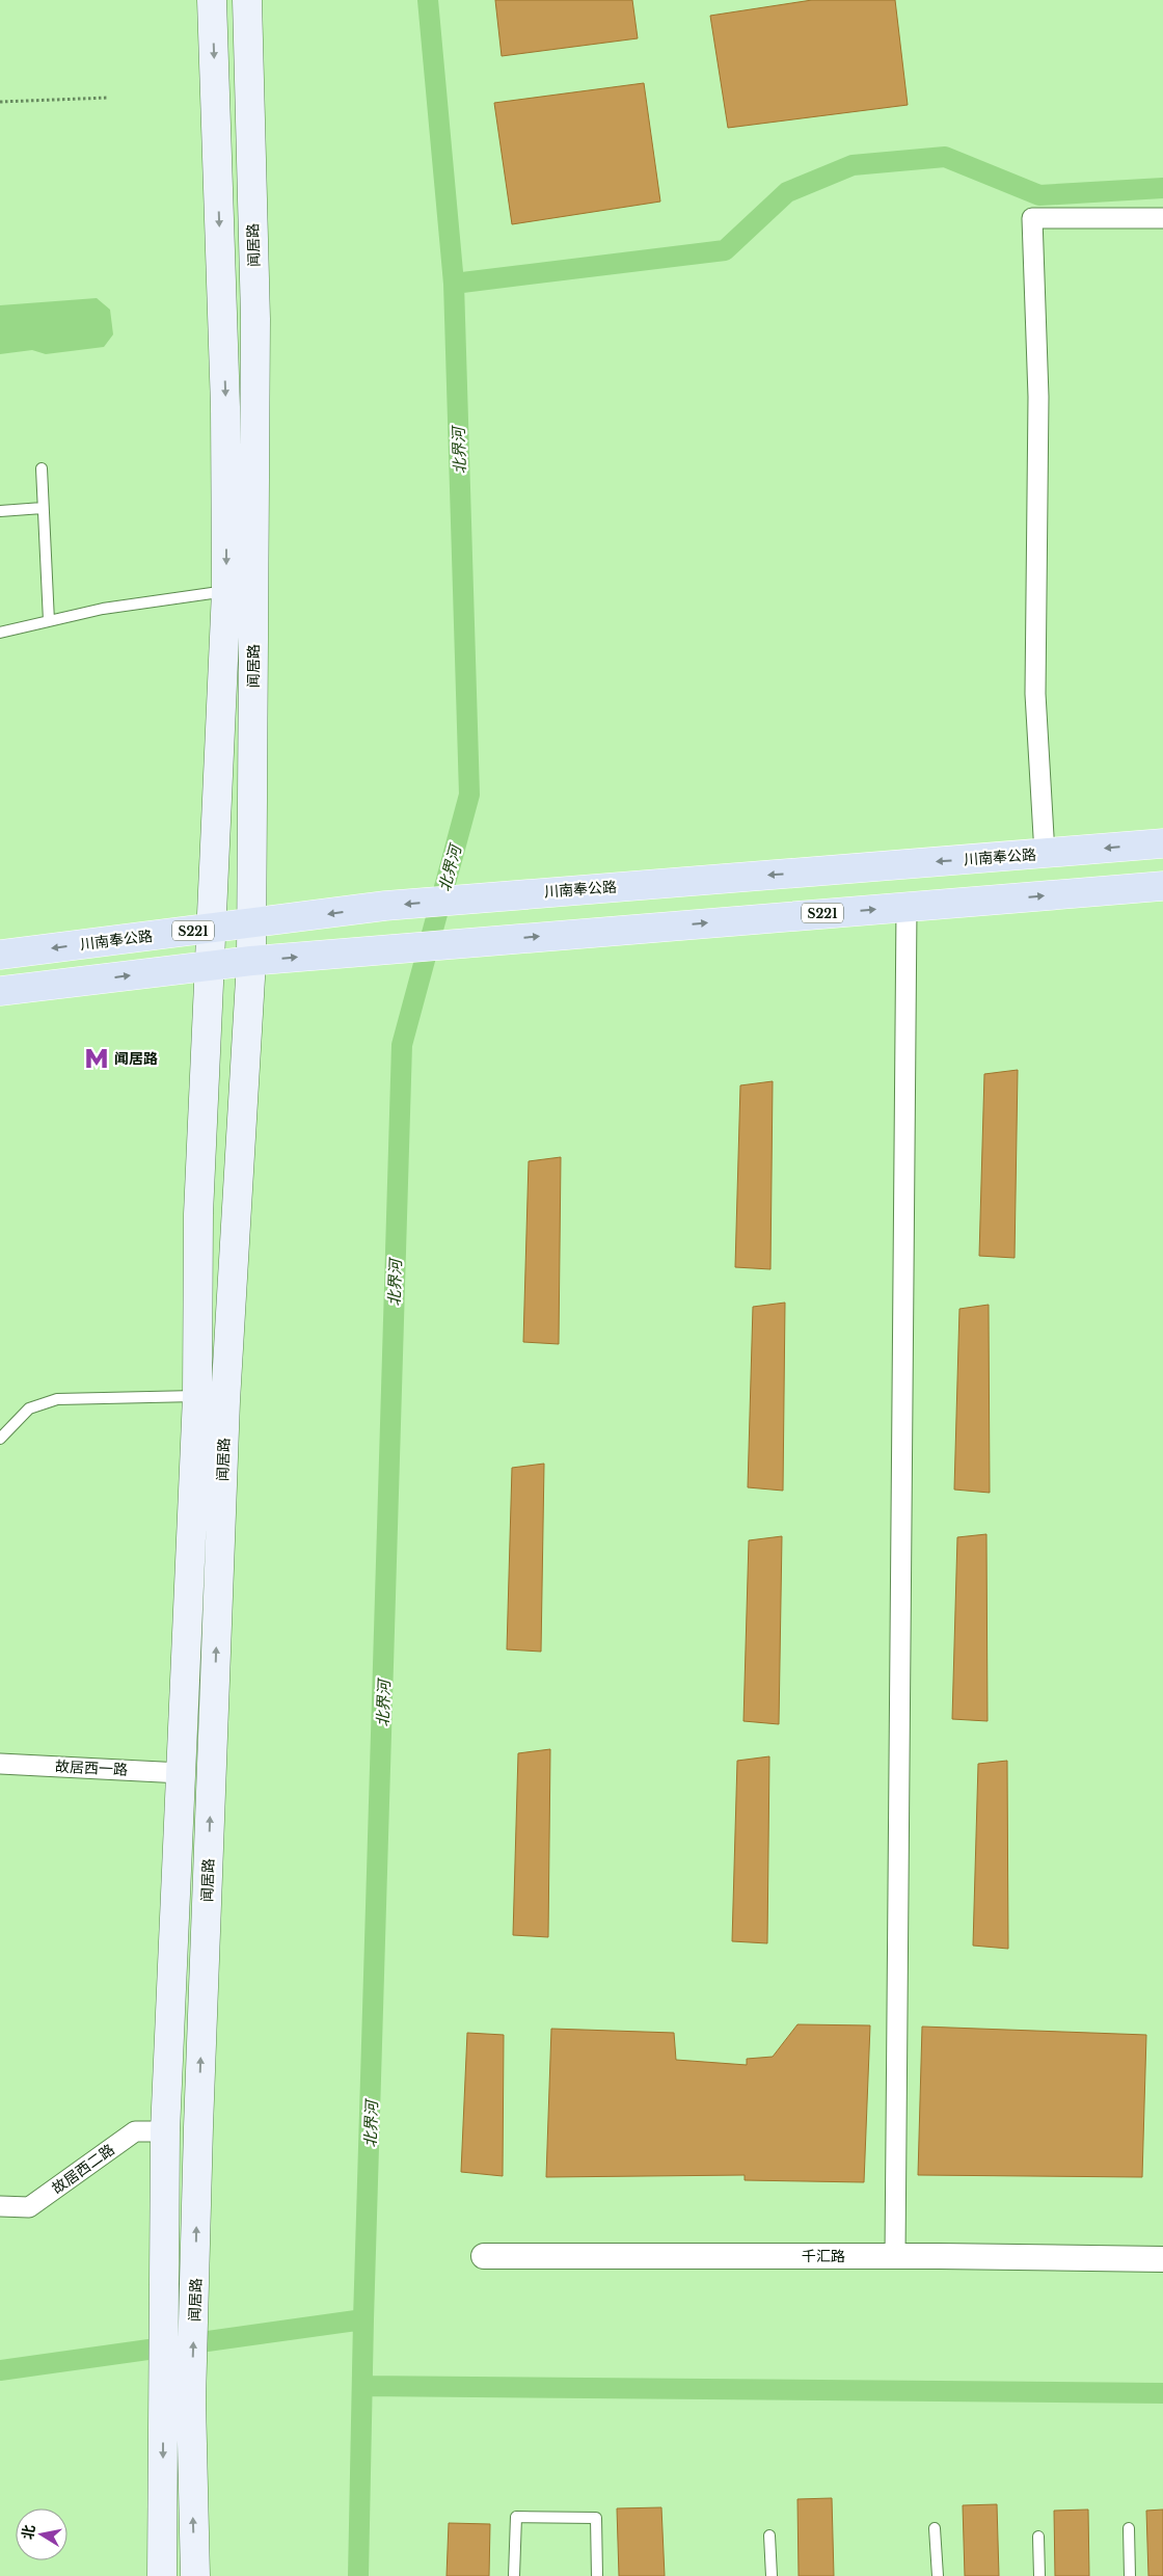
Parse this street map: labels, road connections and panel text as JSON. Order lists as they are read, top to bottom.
{
  "streets": {
    "main road": ["闻居路", "川南奉公路", "S221"],
    "street": ["故居西一路", "故居西二路", "千汇路"]
  },
  "crossings": [
    ["闻居路", "川南奉公路"],
    ["闻居路", "S221"]
  ],
  "water": ["北界河"],
  "places": {
    "metro station": ["闻居路"]
  },
  "north": "left"
}
